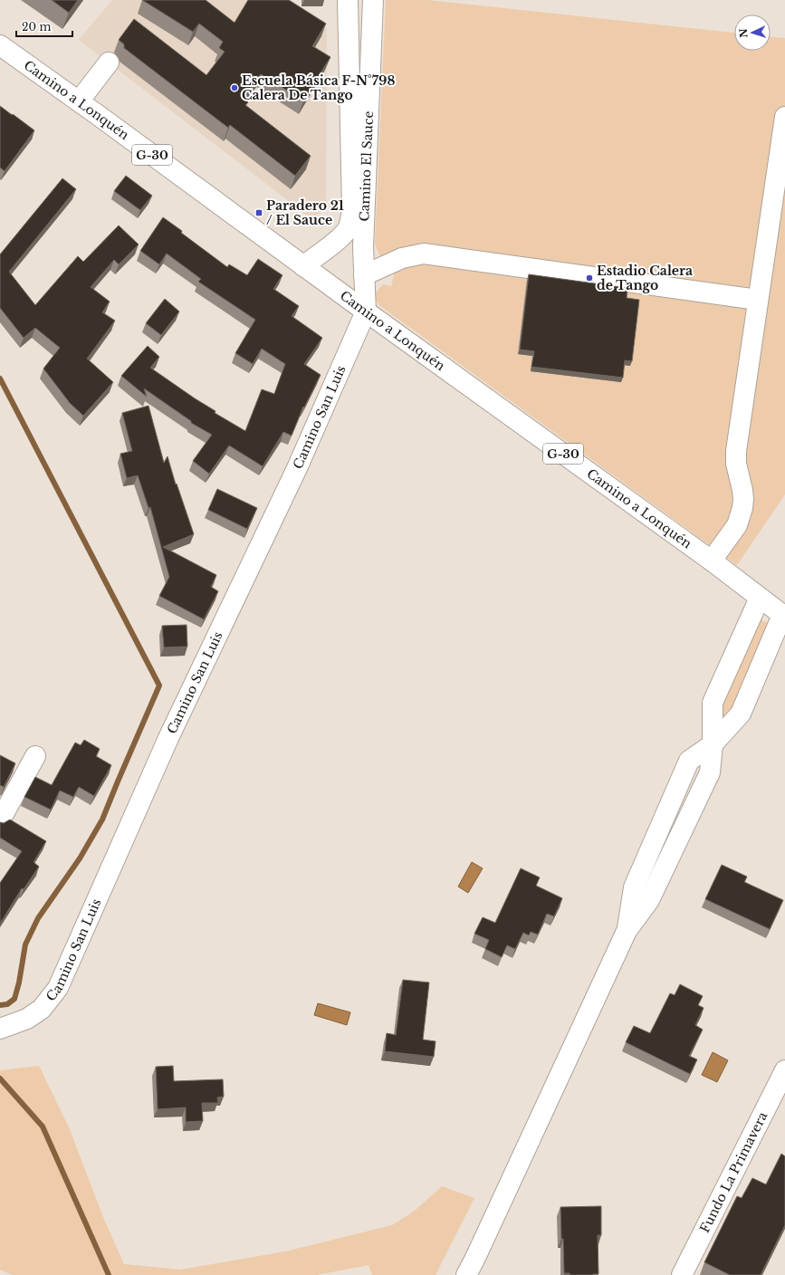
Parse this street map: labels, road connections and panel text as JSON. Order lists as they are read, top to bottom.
{
  "streets": {
    "street": [
      "Camino a Lonquén",
      "G-30",
      "Camino El Sauce",
      "Camino San Luis",
      "Fundo La Primavera"
    ]
  },
  "crossings": [
    ["Camino a Lonquén", "Camino El Sauce"],
    ["Camino a Lonquén", "Camino San Luis"],
    ["Camino El Sauce", "Camino San Luis"]
  ],
  "places": {
    "other": ["Escuela Básica F-N°798 Calera De Tango", "Estadio Calera de Tango"],
    "transit": ["Paradero 21 / El Sauce"]
  },
  "scale_bar": "20 m",
  "north": "left"
}
